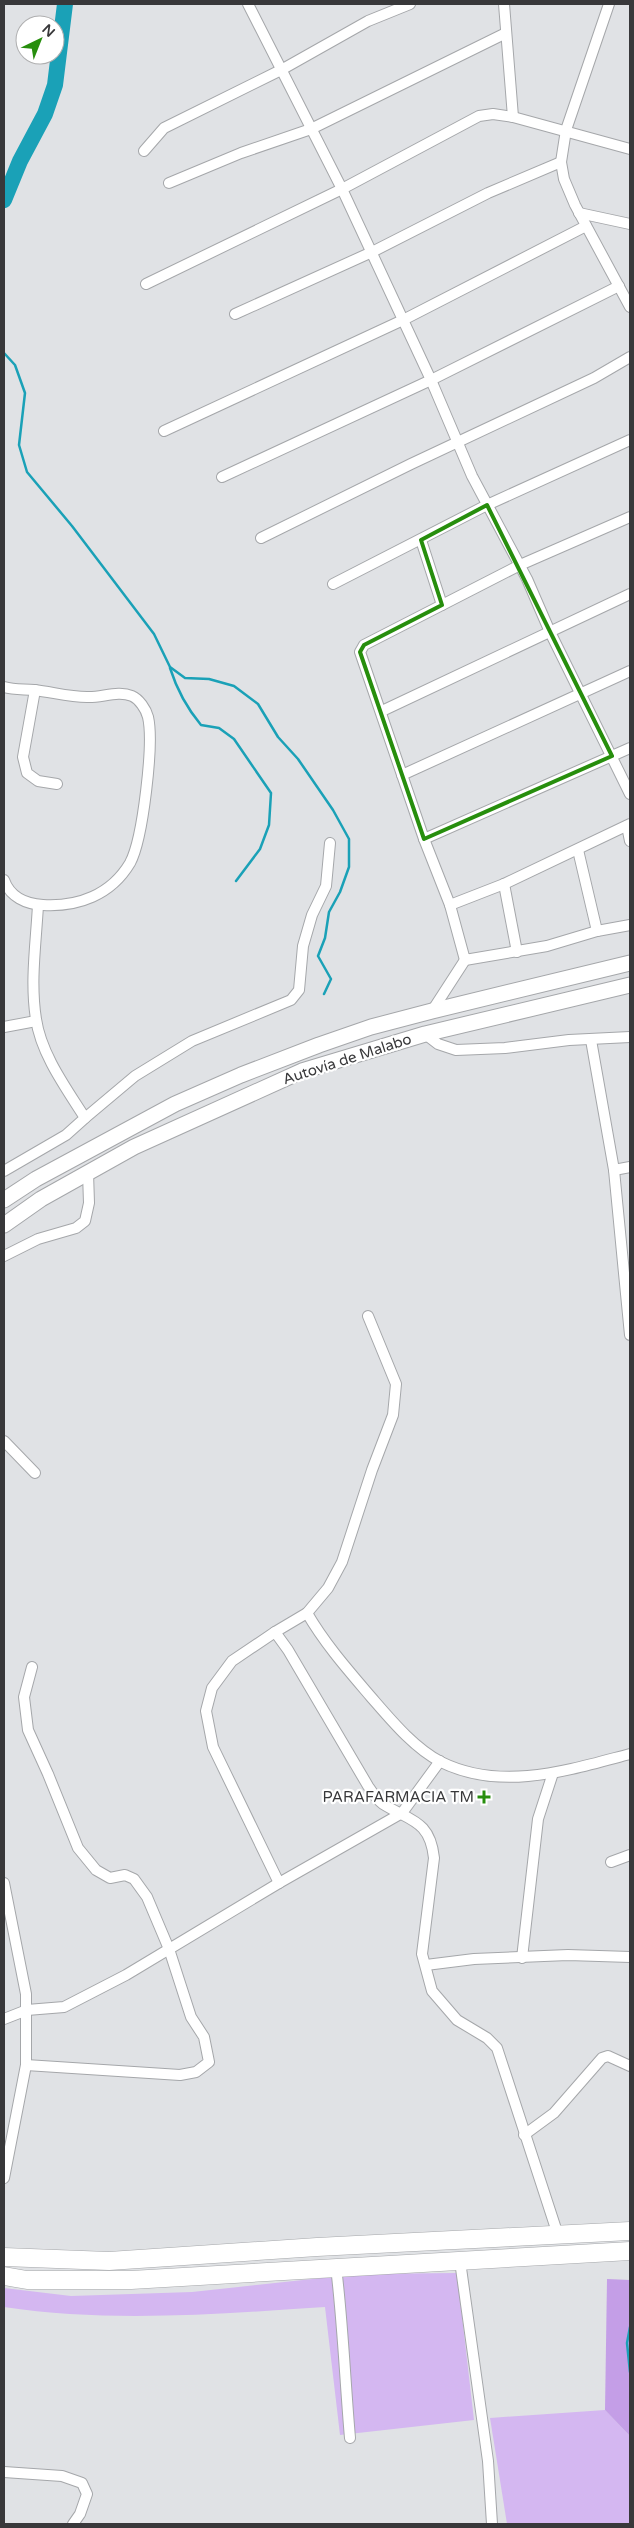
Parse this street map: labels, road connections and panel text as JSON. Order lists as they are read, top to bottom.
{
  "streets": {
    "main road": ["Autovía de Malabo"]
  },
  "places": {
    "health": ["PARAFARMACIA TM"]
  },
  "north": "top right"
}
